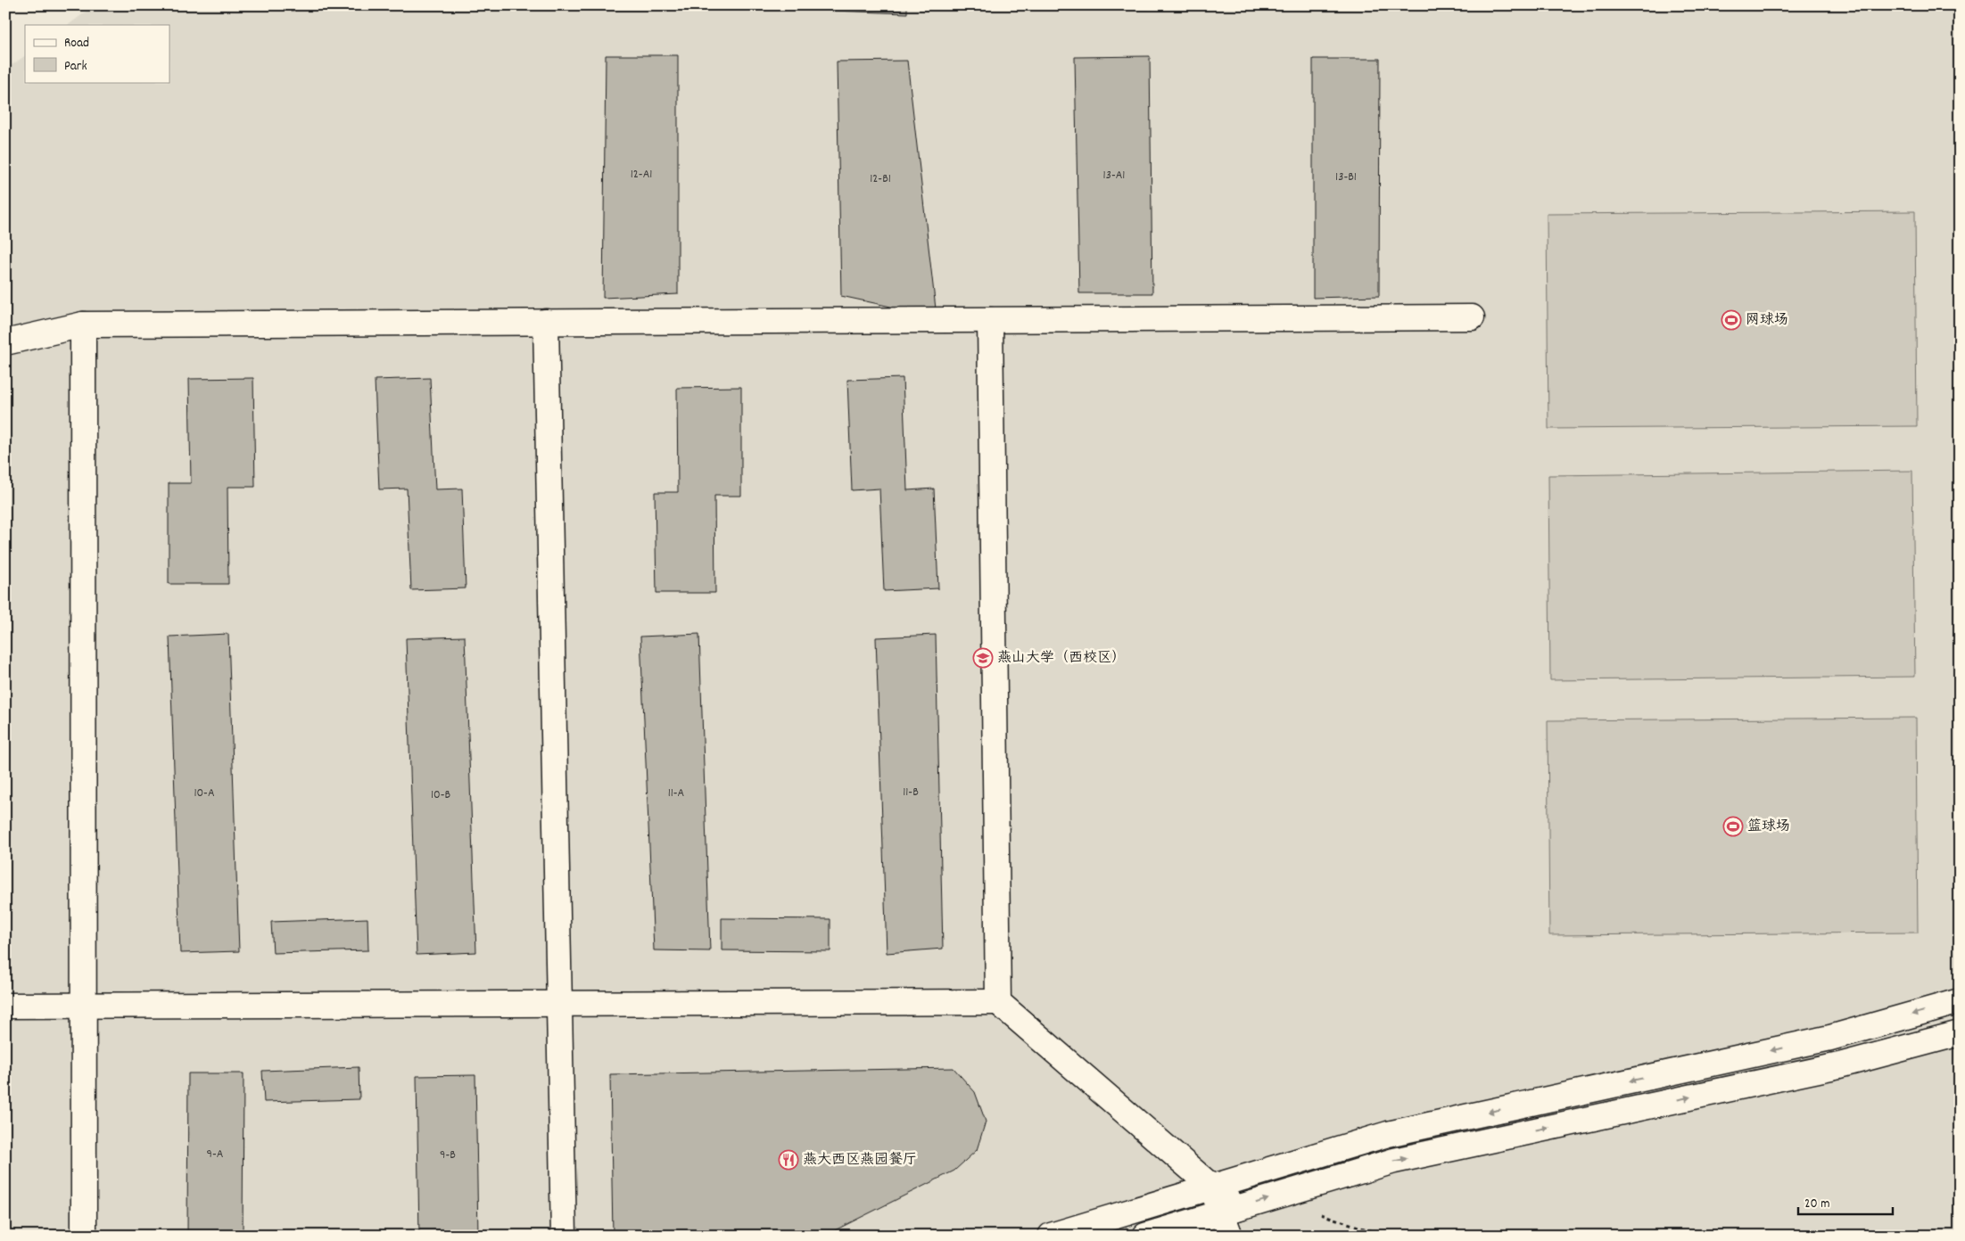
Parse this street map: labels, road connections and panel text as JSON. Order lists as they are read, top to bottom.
{
  "places": {
    "sports": ["网球场", "篮球场"],
    "school or university": ["燕山大学（西校区）"],
    "restaurant": ["燕大西区燕园餐厅"]
  },
  "house_numbers": [
    "12-A1",
    "13-A1",
    "13-B1",
    "12-B1",
    "11-B",
    "10-A",
    "11-A",
    "10-B",
    "9-A",
    "9-B"
  ],
  "legend": ["Road", "Park"],
  "scale_bar": "20 m"
}
